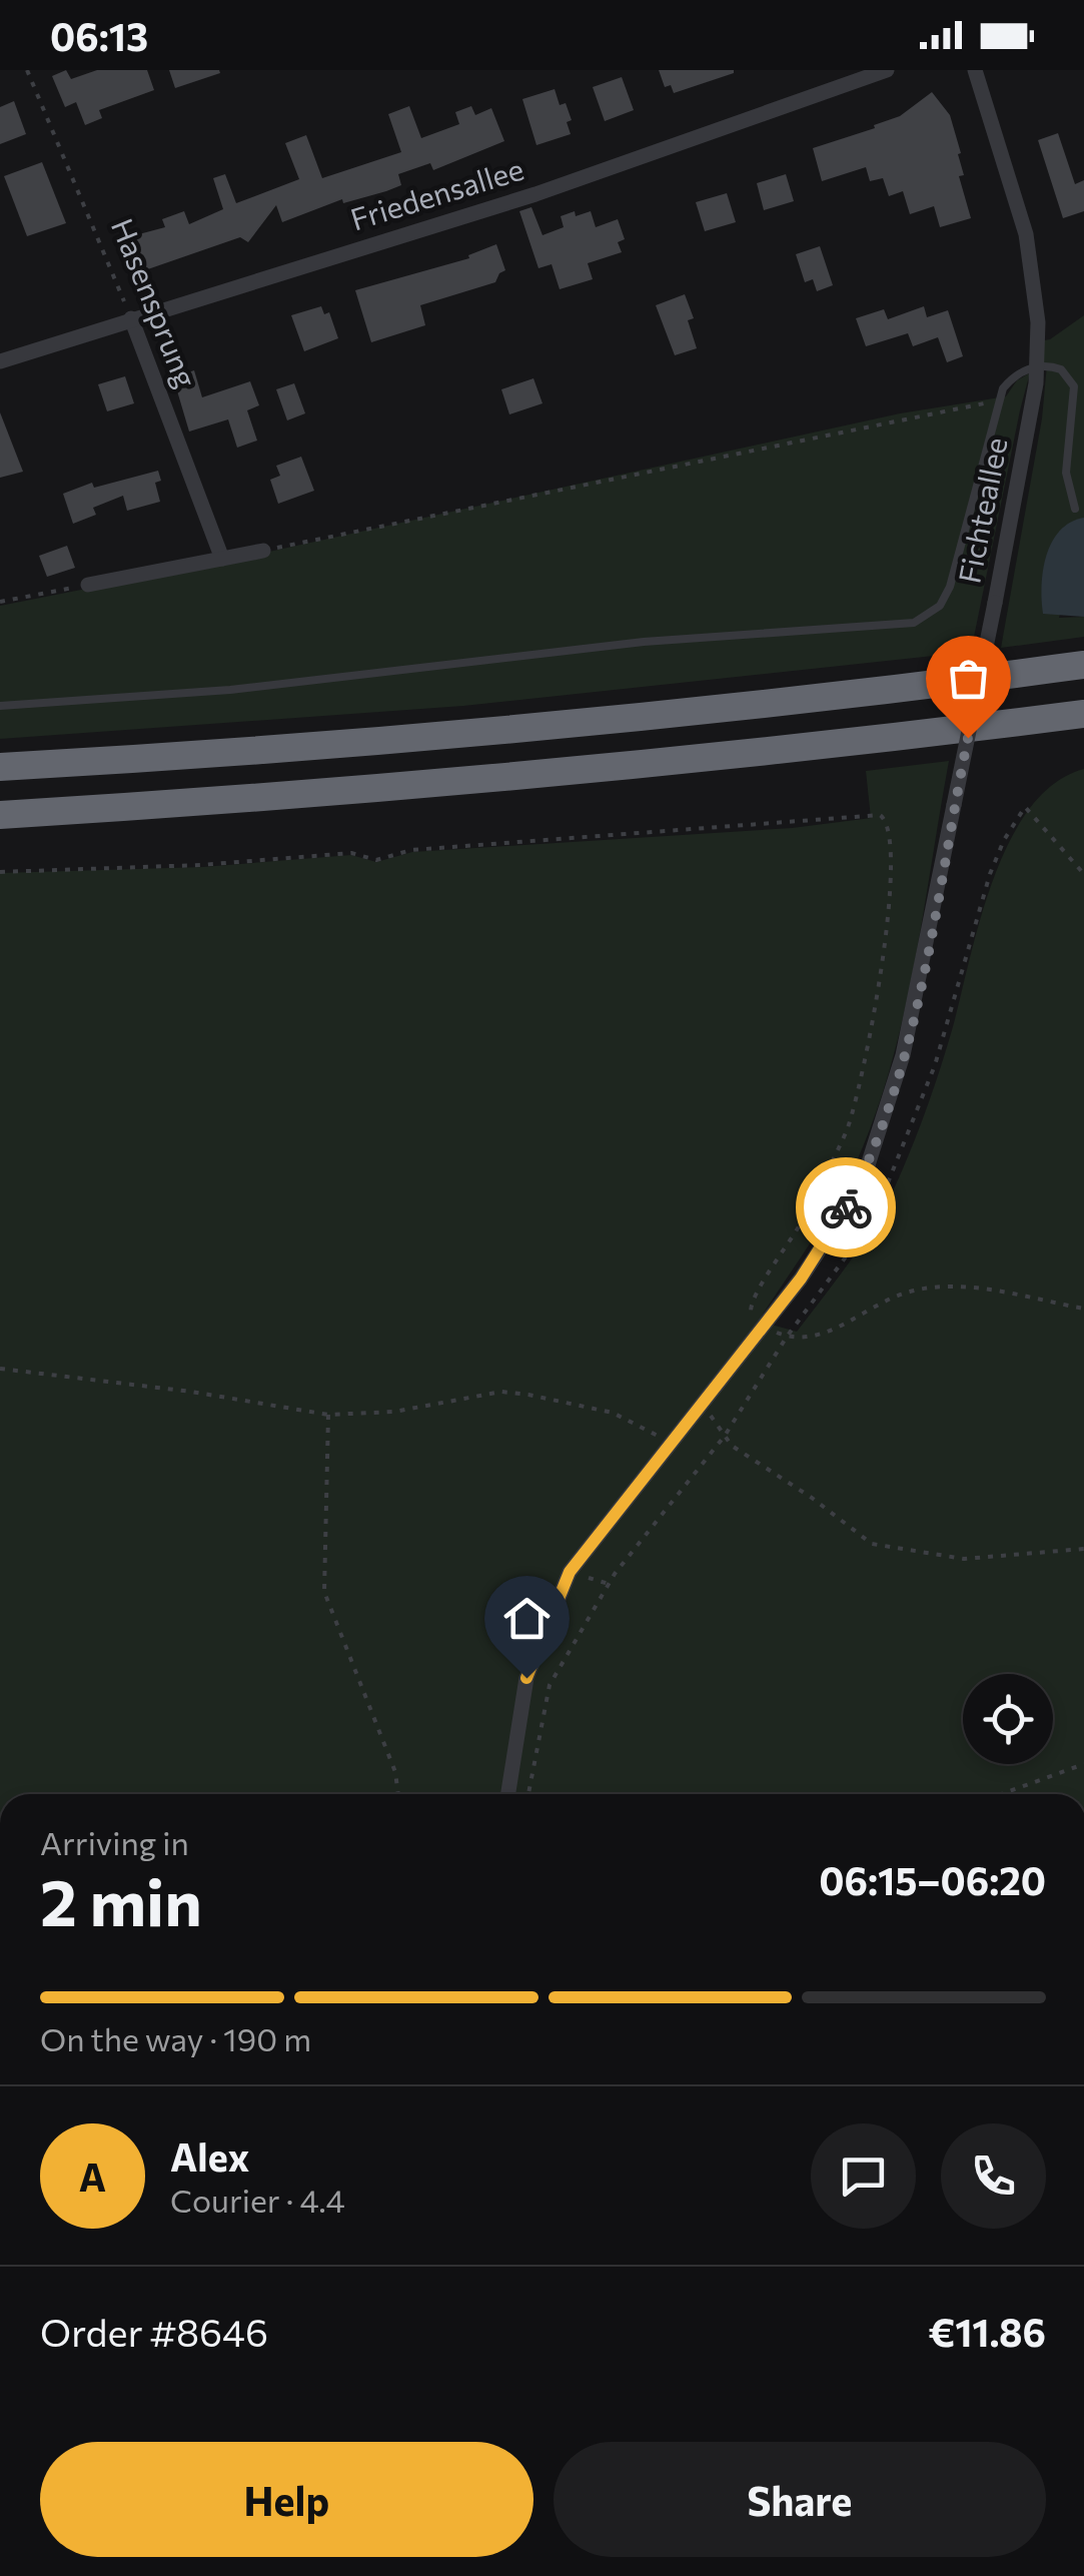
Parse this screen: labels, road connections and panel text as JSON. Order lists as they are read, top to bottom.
{
  "streets": {
    "street": ["Friedensallee", "Hasensprung", "Fichteallee"]
  },
  "crossings": [
    ["Friedensallee", "Hasensprung"]
  ],
  "page": {
    "status": "06:13",
    "heading": ["2 min", "Arriving in", "06:15–06:20"],
    "panel": [
      "Alex",
      "Courier · 4.4",
      "Order #8646",
      "€11.86"
    ],
    "bar": "On the way · 190 m",
    "round": "A",
    "buttons": ["Help", "Share"]
  }
}
